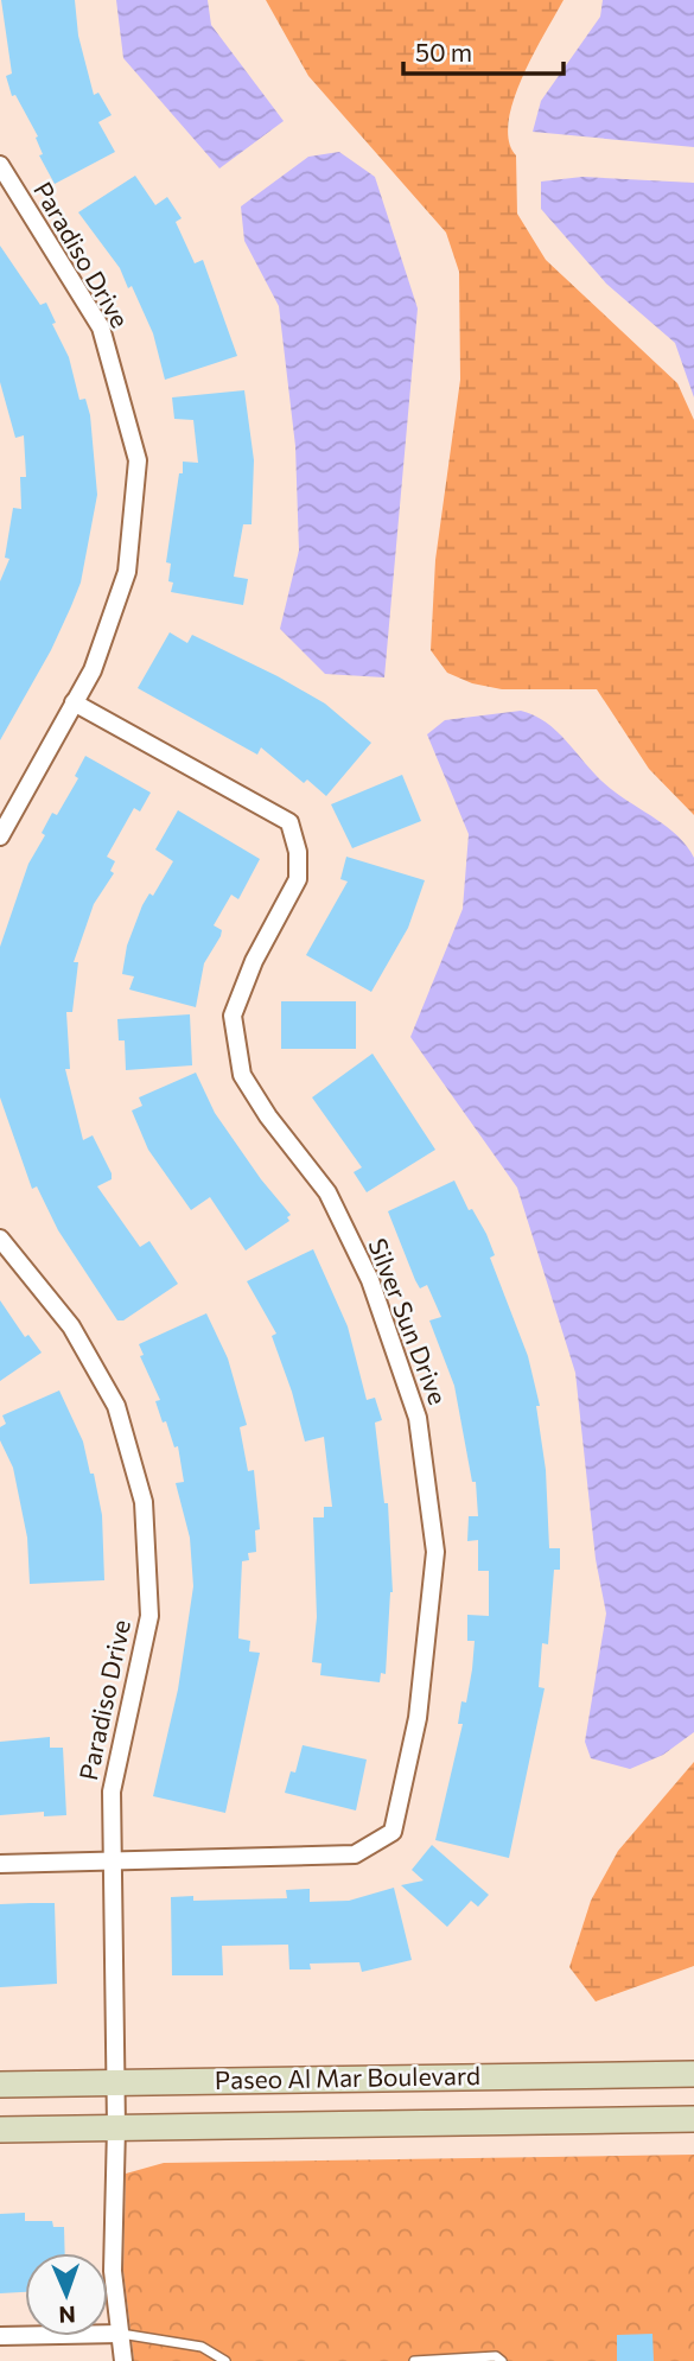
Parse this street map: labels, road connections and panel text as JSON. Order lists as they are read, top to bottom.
{
  "streets": {
    "main road": ["Paseo Al Mar Boulevard"],
    "street": ["Paradiso Drive", "Silver Sun Drive"]
  },
  "crossings": [
    ["Paradiso Drive", "Silver Sun Drive"],
    ["Paradiso Drive", "Paseo Al Mar Boulevard"]
  ],
  "scale_bar": "50 m",
  "north": "bottom"
}
